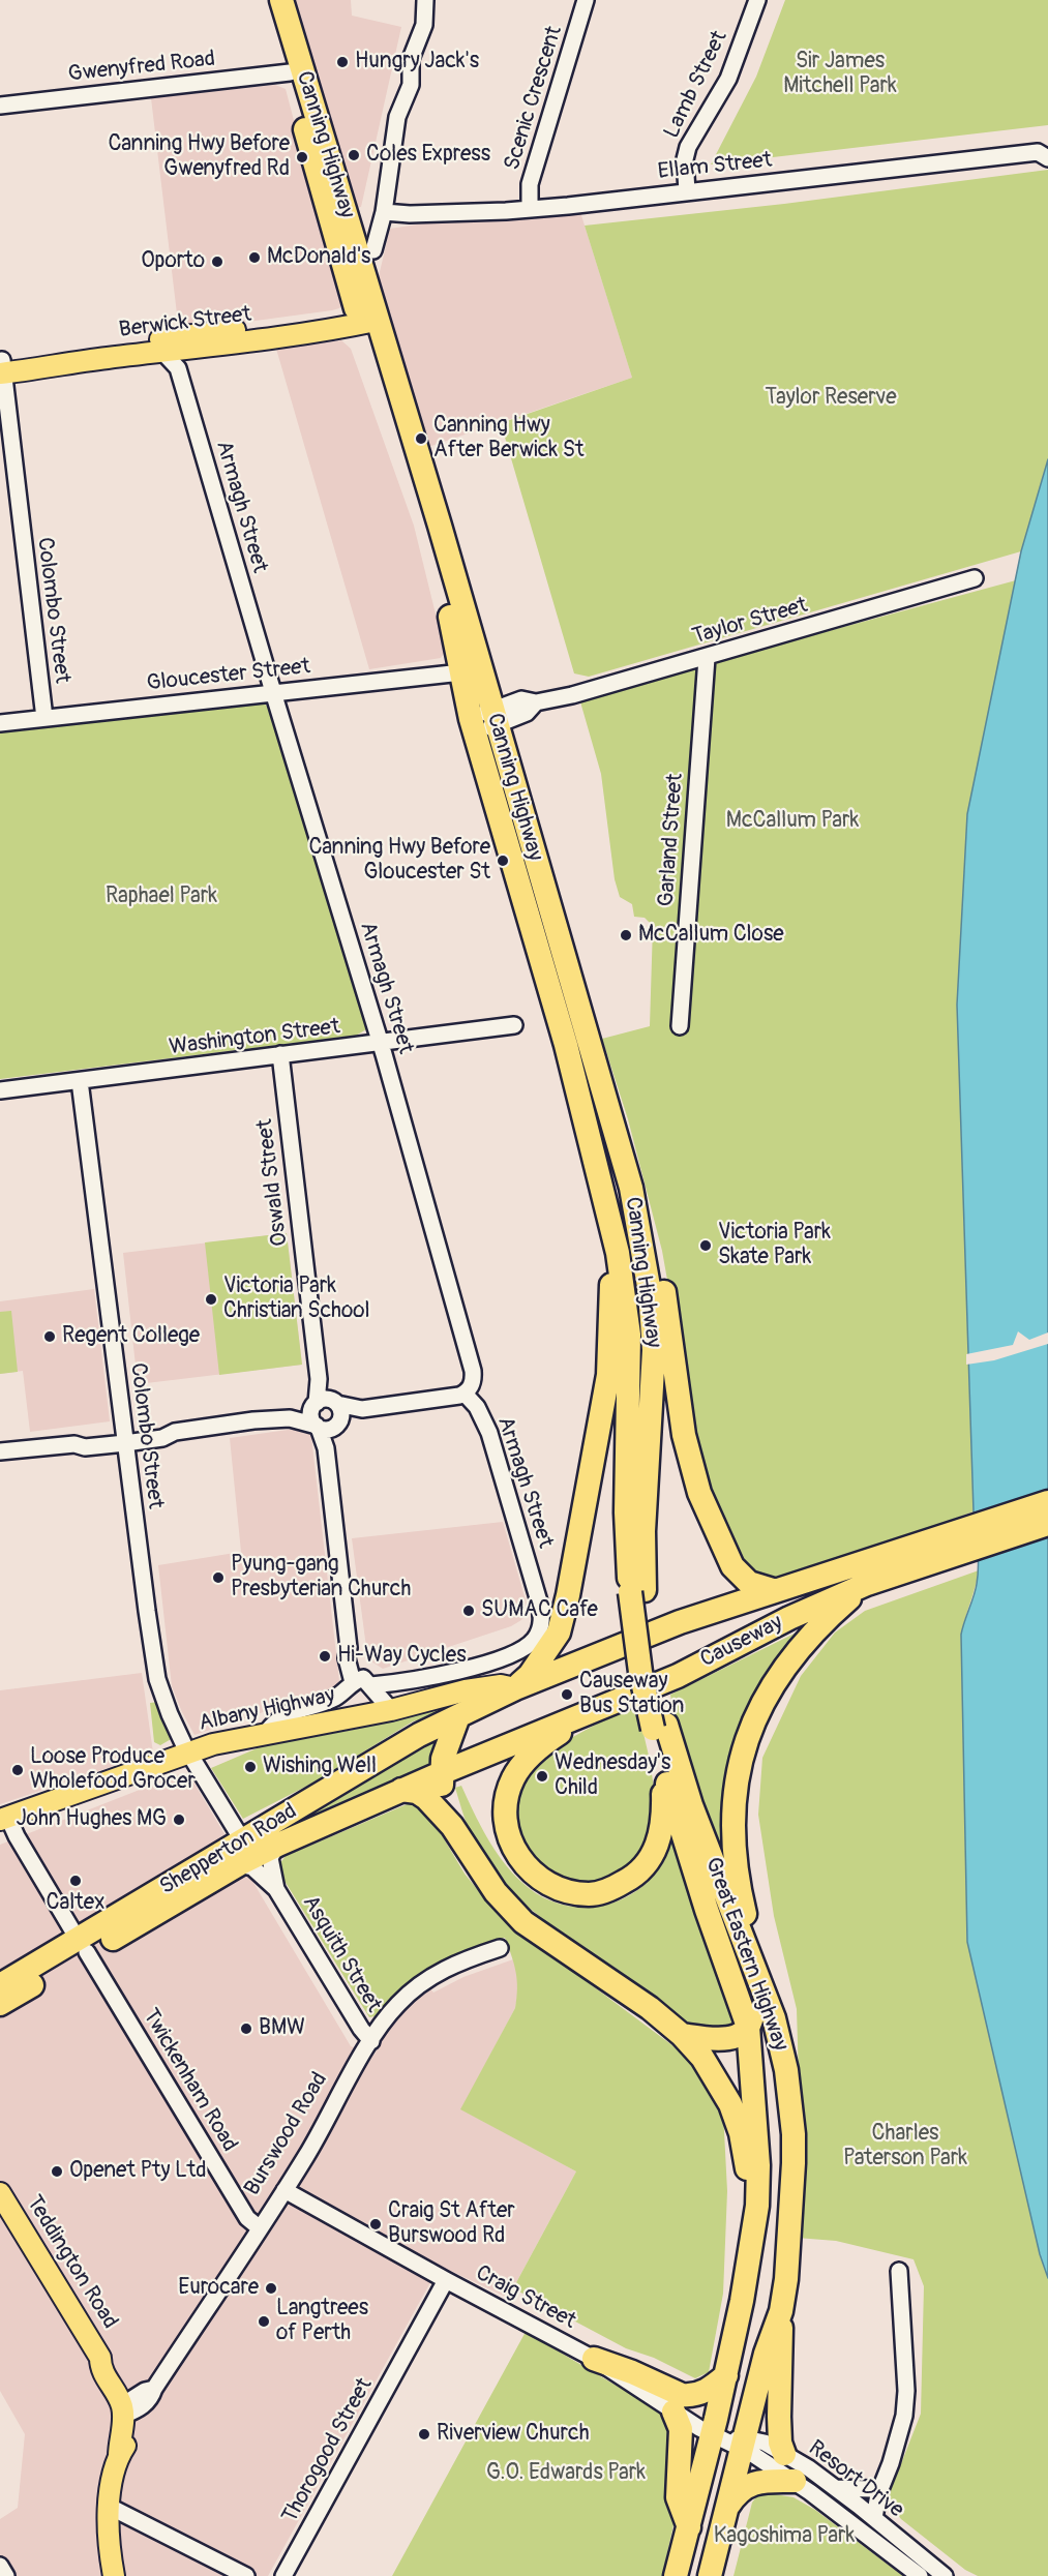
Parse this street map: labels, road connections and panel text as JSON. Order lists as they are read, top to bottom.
{
  "streets": {
    "highway": [
      "Canning Highway",
      "Causeway",
      "Shepperton Road",
      "Great Eastern Highway"
    ],
    "main road": ["Berwick Street", "Albany Highway", "Teddington Road"],
    "street": [
      "Gwenyfred Road",
      "Lamb Street",
      "Scenic Crescent",
      "Ellam Street",
      "Armagh Street",
      "Colombo Street",
      "Taylor Street",
      "Gloucester Street",
      "Garland Street",
      "Washington Street",
      "Oswald Street",
      "Asquith Street",
      "Twickenham Road",
      "Burswood Road",
      "Craig Street",
      "Thorogood Street",
      "Resort Drive"
    ]
  },
  "crossings": [
    ["Gwenyfred Road", "Canning Highway"],
    ["Lamb Street", "Ellam Street"],
    ["Scenic Crescent", "Ellam Street"],
    ["Canning Highway", "Berwick Street"],
    ["Canning Highway", "Taylor Street"],
    ["Canning Highway", "Gloucester Street"],
    ["Canning Highway", "Great Eastern Highway"],
    ["Berwick Street", "Armagh Street"],
    ["Berwick Street", "Colombo Street"],
    ["Armagh Street", "Gloucester Street"],
    ["Armagh Street", "Washington Street"],
    ["Armagh Street", "Oswald Street"],
    ["Colombo Street", "Gloucester Street"],
    ["Colombo Street", "Washington Street"],
    ["Colombo Street", "Albany Highway"],
    ["Colombo Street", "Asquith Street"],
    ["Taylor Street", "Garland Street"],
    ["Washington Street", "Oswald Street"],
    ["Causeway", "Albany Highway"],
    ["Causeway", "Shepperton Road"],
    ["Albany Highway", "Asquith Street"],
    ["Albany Highway", "Twickenham Road"],
    ["Shepperton Road", "Asquith Street"],
    ["Shepperton Road", "Twickenham Road"],
    ["Asquith Street", "Burswood Road"],
    ["Great Eastern Highway", "Craig Street"],
    ["Great Eastern Highway", "Resort Drive"],
    ["Twickenham Road", "Burswood Road"],
    ["Burswood Road", "Teddington Road"],
    ["Burswood Road", "Craig Street"],
    ["Craig Street", "Thorogood Street"],
    ["Craig Street", "Resort Drive"]
  ],
  "parks": [
    "Sir James Mitchell Park",
    "Taylor Reserve",
    "McCallum Park",
    "Raphael Park",
    "Charles Paterson Park",
    "G.O. Edwards Park",
    "Kagoshima Park"
  ],
  "places": [
    "Hungry Jack's",
    "Coles Express",
    "Canning Hwy Before Gwenyfred Rd",
    "McDonald's",
    "Oporto",
    "Canning Hwy After Berwick St",
    "Canning Hwy Before Gloucester St",
    "McCallum Close",
    "Victoria Park Skate Park",
    "Victoria Park Christian School",
    "Regent College",
    "Pyung-gang Presbyterian Church",
    "SUMAC Cafe",
    "Hi-Way Cycles",
    "Causeway Bus Station",
    "Wishing Well",
    "Loose Produce Wholefood Grocer",
    "Wednesday's Child",
    "John Hughes MG",
    "Caltex",
    "BMW",
    "Openet Pty Ltd",
    "Craig St After Burswood Rd",
    "Eurocare",
    "Langtrees of Perth",
    "Riverview Church"
  ]
}
